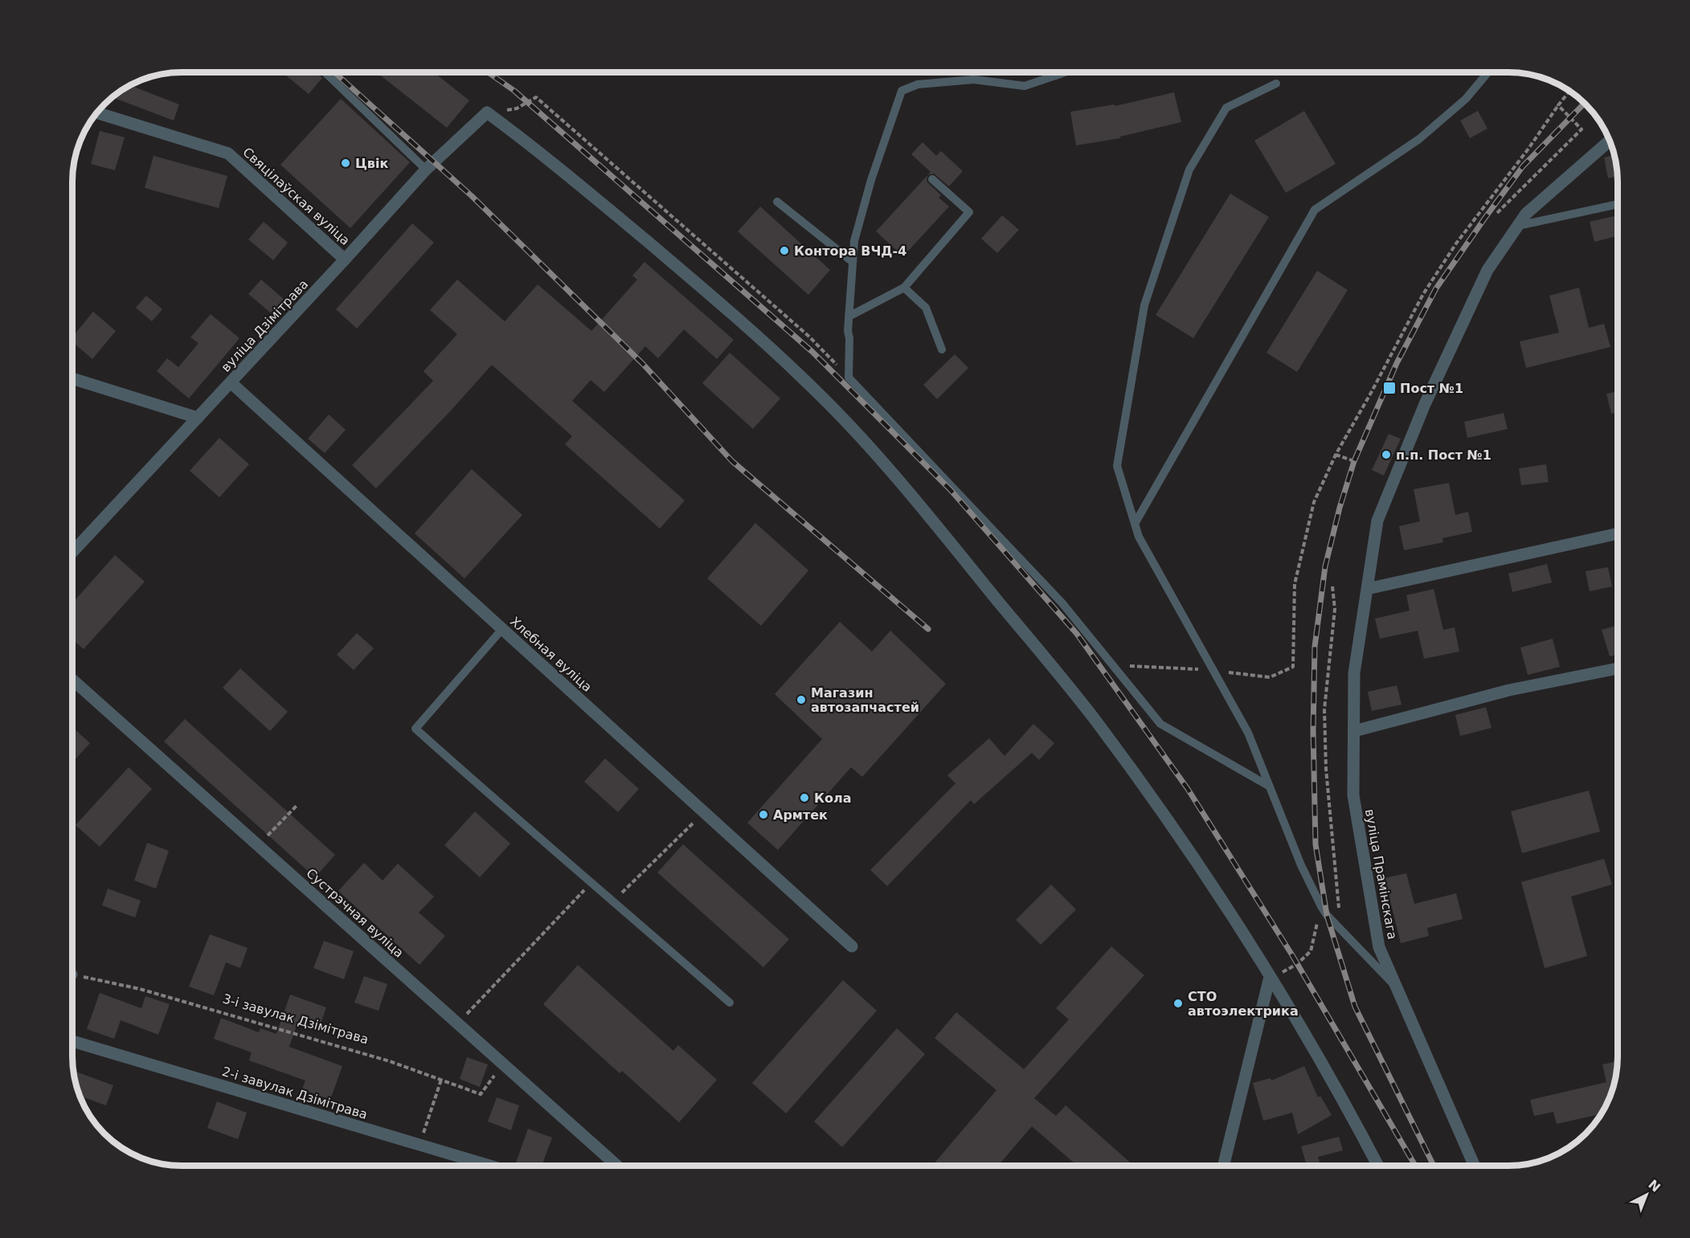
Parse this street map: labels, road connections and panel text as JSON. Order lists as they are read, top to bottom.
{
  "streets": {
    "street": [
      "Свяцілаўская вуліца",
      "вуліца Дзімітрава",
      "Хлебная вуліца",
      "вуліца Прамінскага",
      "Сустрэчная вуліца",
      "2-і завулак Дзімітрава"
    ],
    "path": ["3-і завулак Дзімітрава"]
  },
  "crossings": [
    ["Свяцілаўская вуліца", "вуліца Дзімітрава"],
    ["вуліца Дзімітрава", "Хлебная вуліца"],
    ["Сустрэчная вуліца", "3-і завулак Дзімітрава"]
  ],
  "places": {
    "other": [
      "Цвік",
      "Контора ВЧД-4",
      "п.п. Пост №1",
      "Магазин автозапчастей",
      "Кола",
      "Армтек",
      "СТО автоэлектрика"
    ],
    "transit": ["Пост №1"]
  },
  "north": "top right"
}
